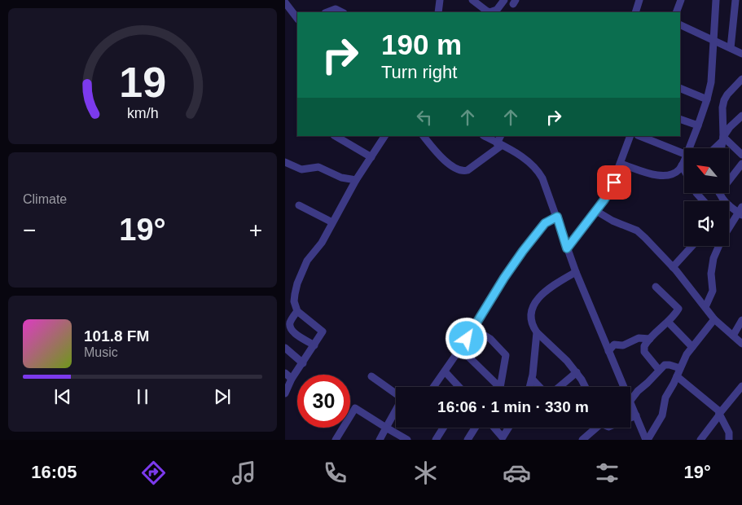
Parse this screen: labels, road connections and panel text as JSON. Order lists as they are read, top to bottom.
{
  "north": "top left",
  "page": {
    "turn": ["190 m", "Turn right"],
    "tile": "Climate",
    "heat": ["−", "19°", "+"],
    "song": ["101.8 FM", "Music"],
    "limit": "30",
    "trip": "16:06 · 1 min · 330 m",
    "tabs": ["16:05", "19°"],
    "gauge": ["19", "km/h"]
  }
}
